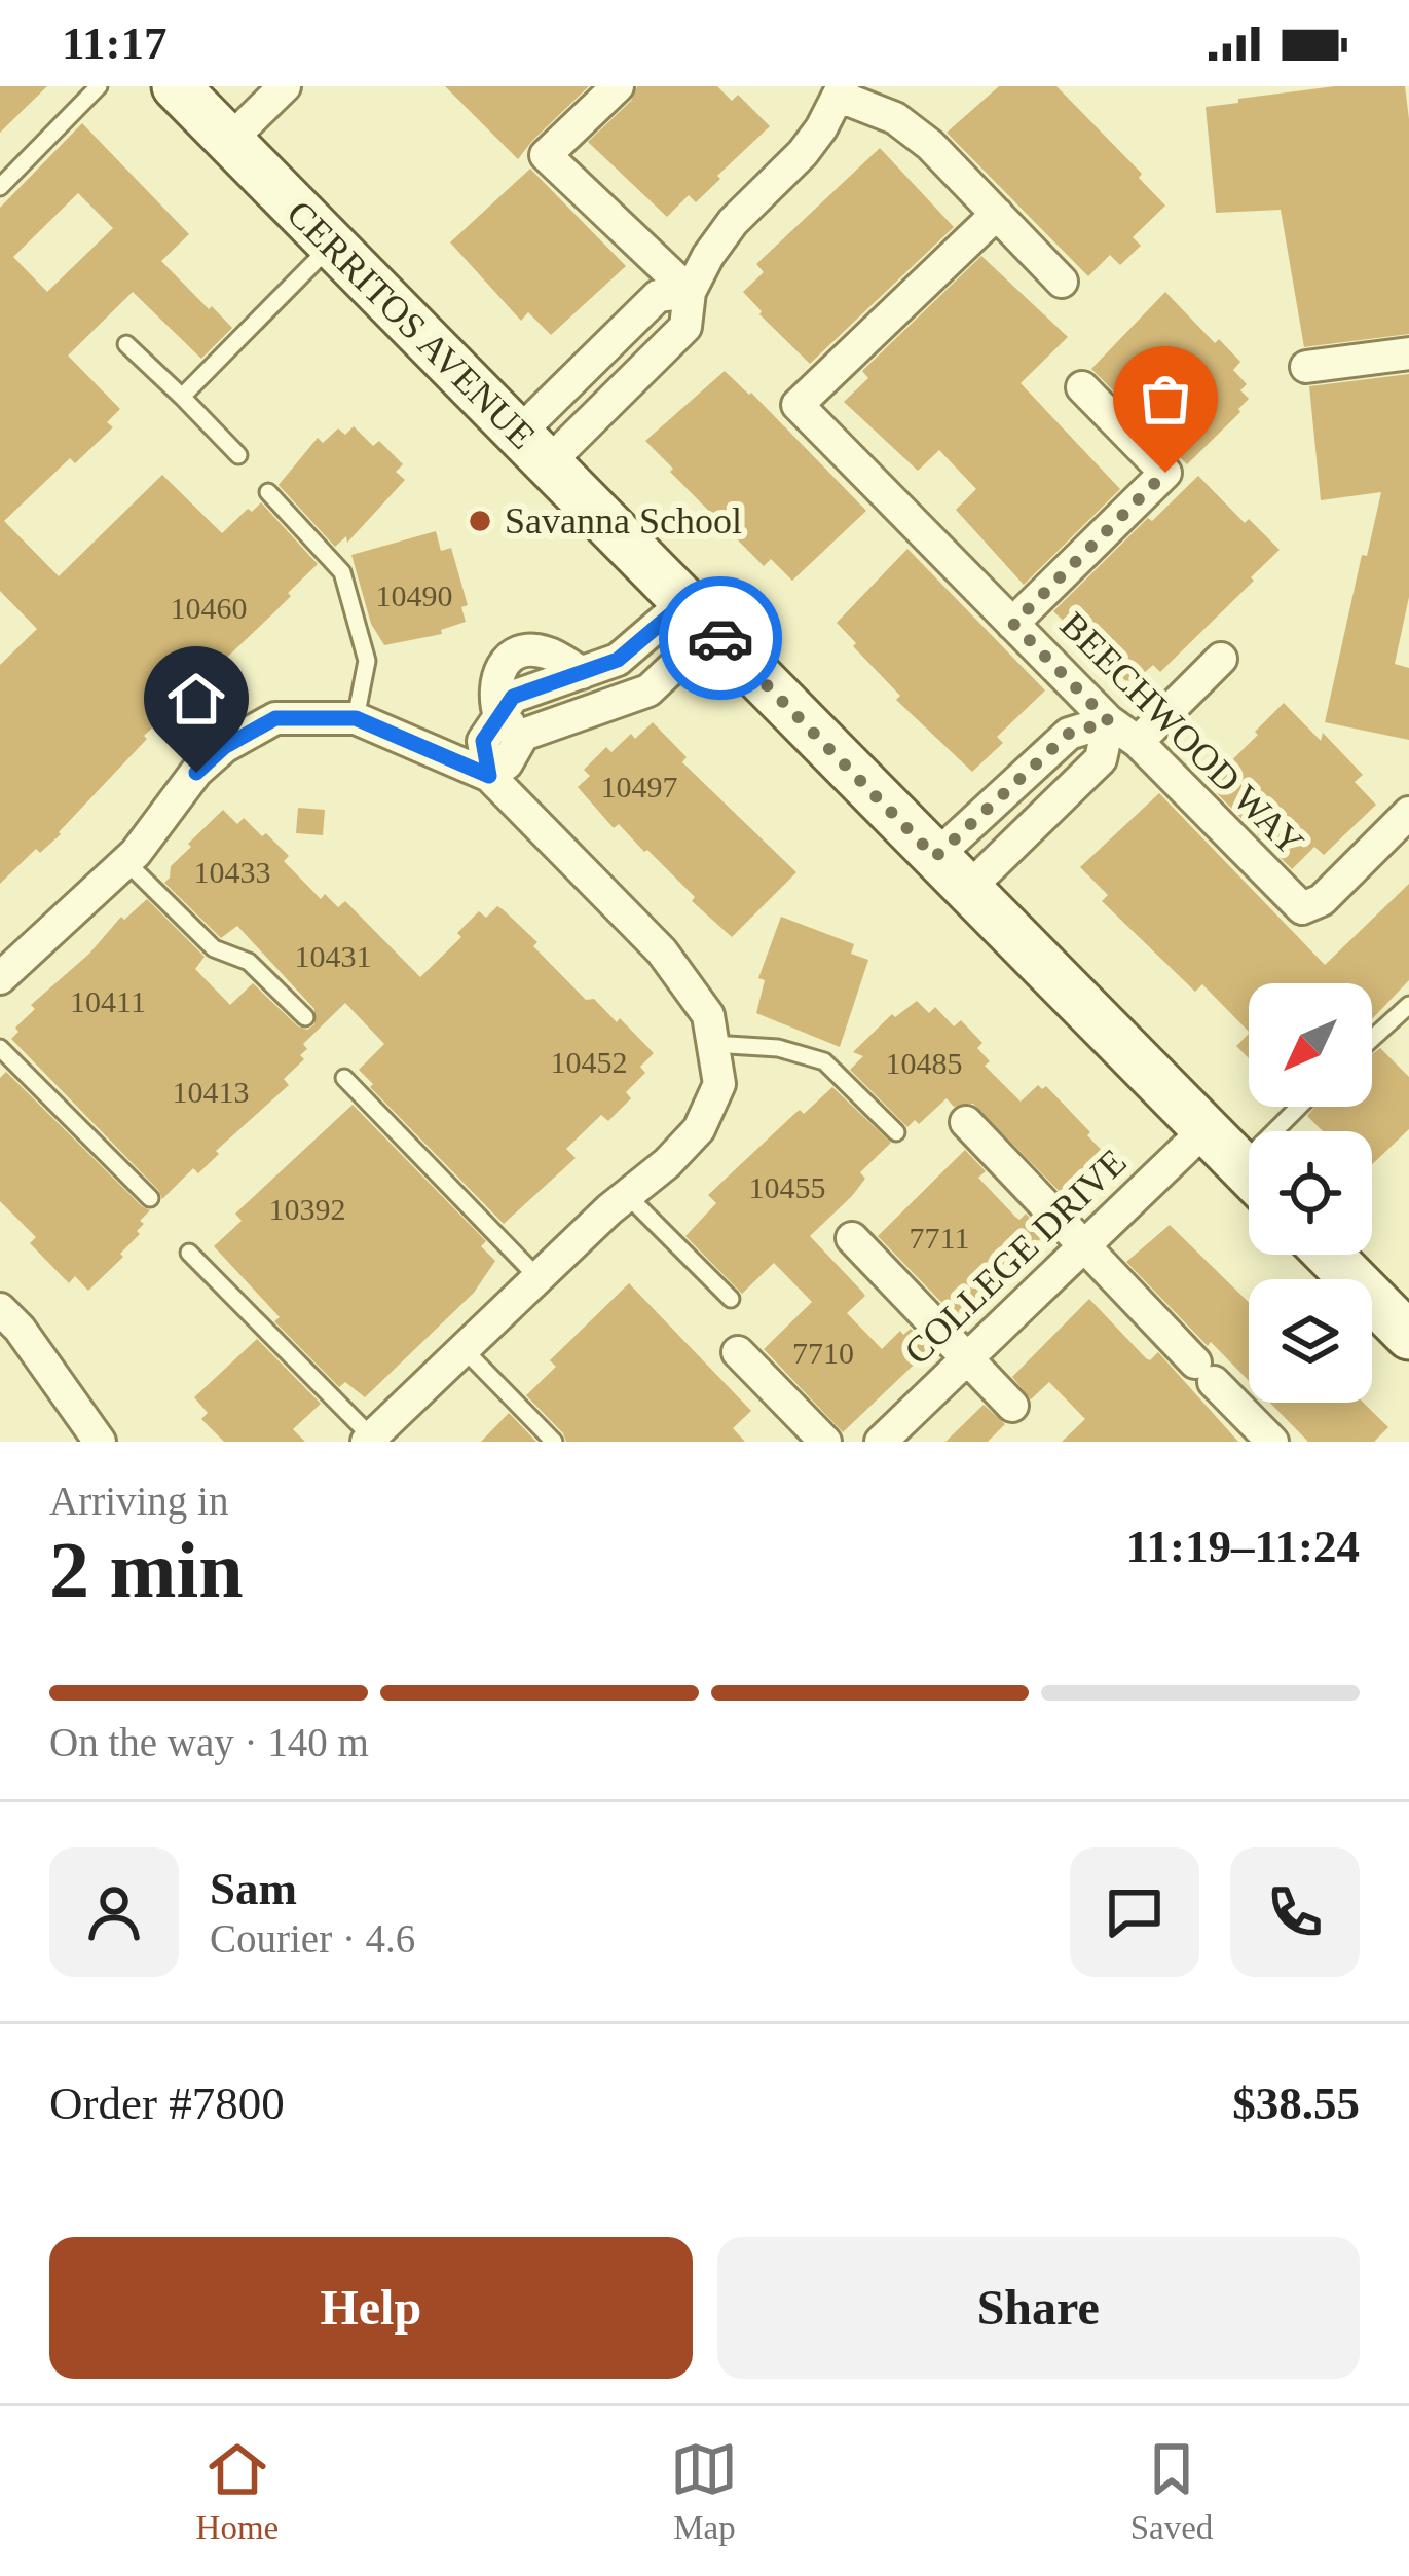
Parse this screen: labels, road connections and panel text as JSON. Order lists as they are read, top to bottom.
{
  "streets": {
    "main road": ["CERRITOS AVENUE"],
    "street": ["BEECHWOOD WAY", "COLLEGE DRIVE"]
  },
  "crossings": [
    ["CERRITOS AVENUE", "COLLEGE DRIVE"]
  ],
  "places": ["Savanna School"],
  "house_numbers": [
    "10490",
    "10460",
    "10497",
    "10433",
    "10431",
    "10411",
    "10452",
    "10485",
    "10413",
    "10455",
    "10392",
    "7711",
    "7710"
  ],
  "north": "bottom left",
  "page": {
    "status": "11:17",
    "heading": ["2 min", "Arriving in", "11:19–11:24"],
    "panel": [
      "Sam",
      "Courier · 4.6",
      "Order #7800",
      "$38.55"
    ],
    "bar": "On the way · 140 m",
    "buttons": ["Help", "Share"],
    "tabs": ["Home", "Map", "Saved"]
  }
}
